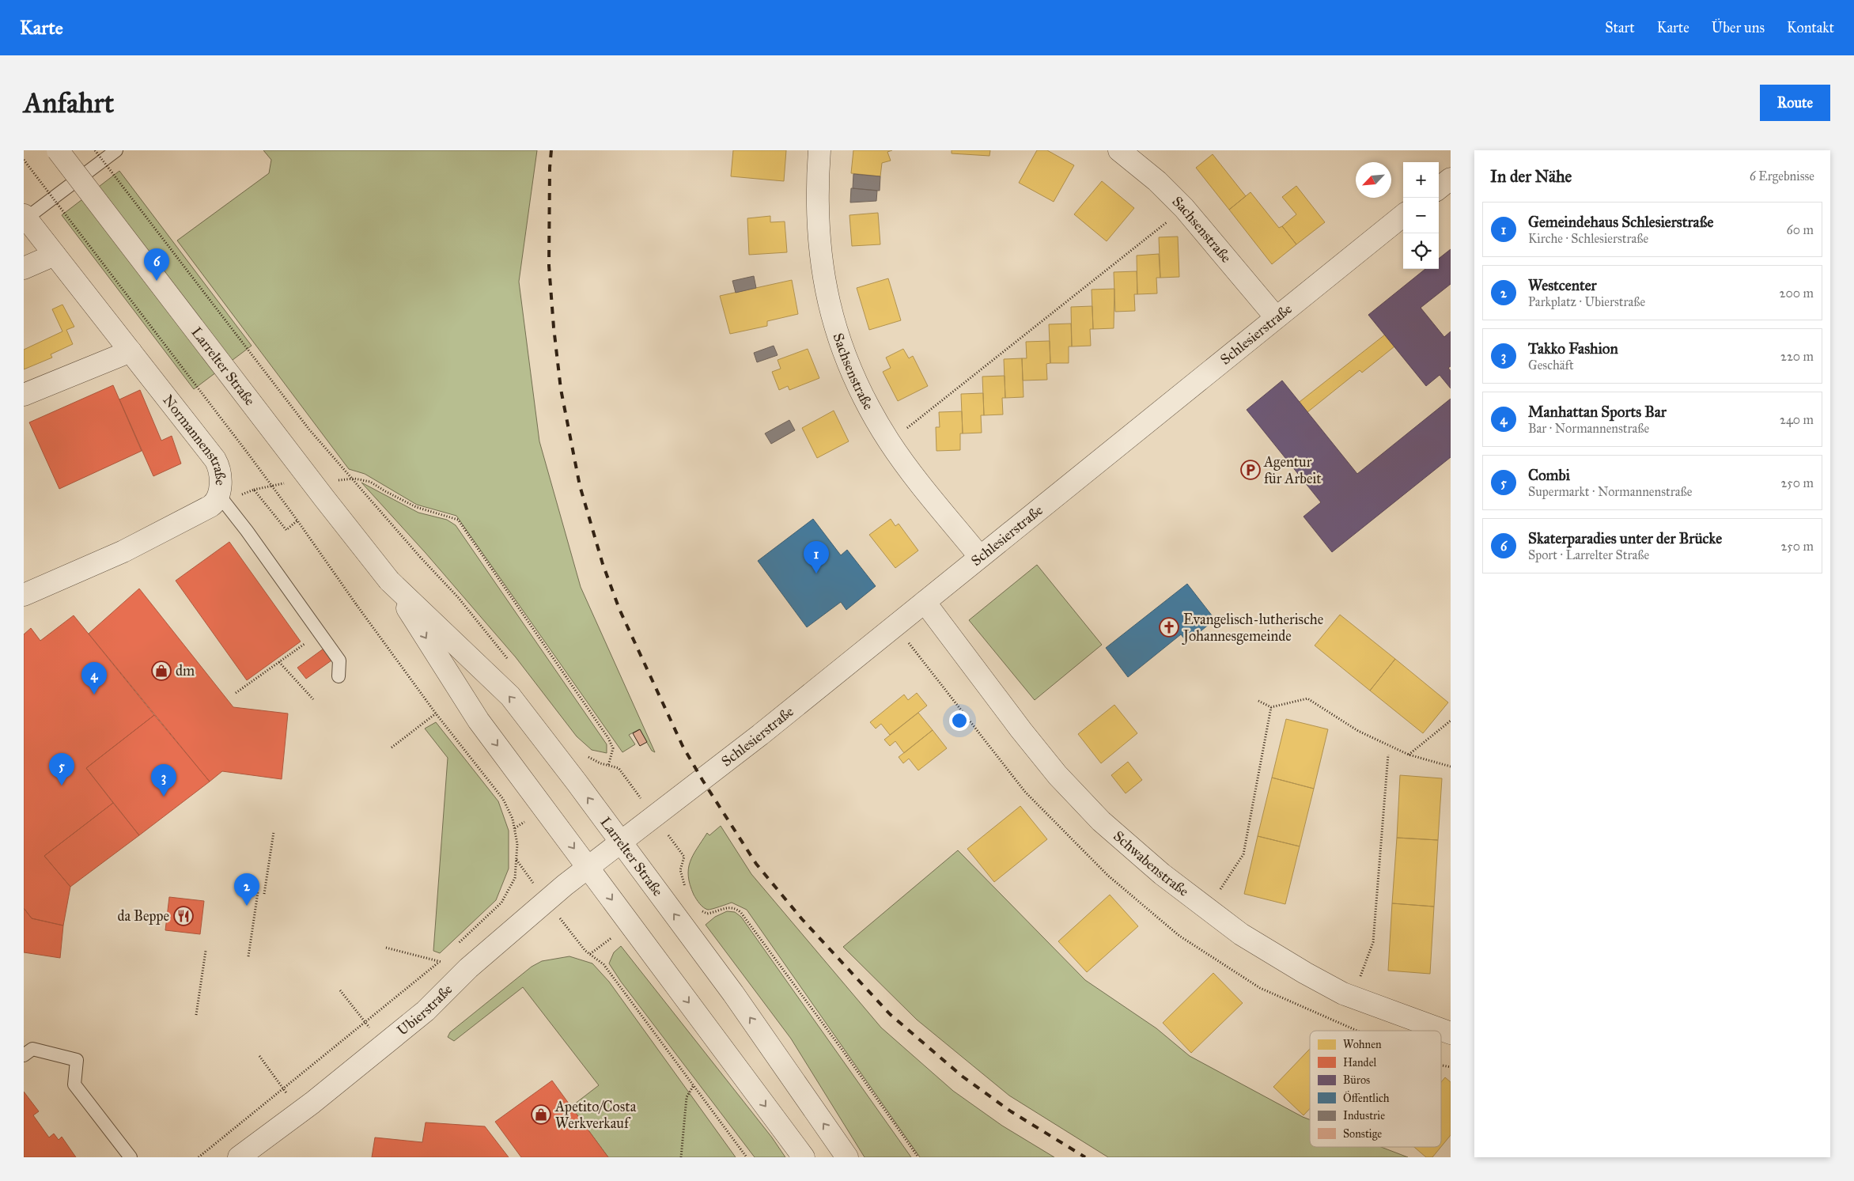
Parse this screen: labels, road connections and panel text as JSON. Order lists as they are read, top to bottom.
{
  "streets": {
    "street": [
      "Sachsenstraße",
      "Schlesierstraße",
      "Larrelter Straße",
      "Normannenstraße",
      "Schwabenstraße",
      "Ubierstraße"
    ]
  },
  "crossings": [
    ["Sachsenstraße", "Schlesierstraße"],
    ["Schlesierstraße", "Larrelter Straße"],
    ["Schlesierstraße", "Schwabenstraße"],
    ["Schlesierstraße", "Ubierstraße"],
    ["Larrelter Straße", "Ubierstraße"]
  ],
  "places": {
    "parking": ["Agentur für Arbeit"],
    "church": ["Evangelisch-lutherische Johannesgemeinde"],
    "shop": ["dm", "Apetito/Costa Werkverkauf"],
    "restaurant": ["da Beppe"]
  },
  "legend": [
    "Wohnen",
    "Handel",
    "Büros",
    "Öffentlich",
    "Industrie",
    "Sonstige"
  ],
  "north": "bottom left",
  "page": {
    "header": "Karte",
    "nav": [
      "Start",
      "Karte",
      "Über uns",
      "Kontakt"
    ],
    "buttons": "Route",
    "title": "Anfahrt",
    "heading": ["In der Nähe", "6 Ergebnisse"],
    "map_buttons": ["+", "−"],
    "list": [
      {
        "mark": "1",
        "name": "Gemeindehaus Schlesierstraße",
        "note": "Kirche · Schlesierstraße",
        "value": "60 m"
      },
      {
        "mark": "2",
        "name": "Westcenter",
        "note": "Parkplatz · Ubierstraße",
        "value": "200 m"
      },
      {
        "mark": "3",
        "name": "Takko Fashion",
        "note": "Geschäft",
        "value": "220 m"
      },
      {
        "mark": "4",
        "name": "Manhattan Sports Bar",
        "note": "Bar · Normannenstraße",
        "value": "240 m"
      },
      {
        "mark": "5",
        "name": "Combi",
        "note": "Supermarkt · Normannenstraße",
        "value": "250 m"
      },
      {
        "mark": "6",
        "name": "Skaterparadies unter der Brücke",
        "note": "Sport · Larrelter Straße",
        "value": "250 m"
      }
    ],
    "pins": [
      "6",
      "1",
      "4",
      "5",
      "3",
      "2"
    ]
  }
}
